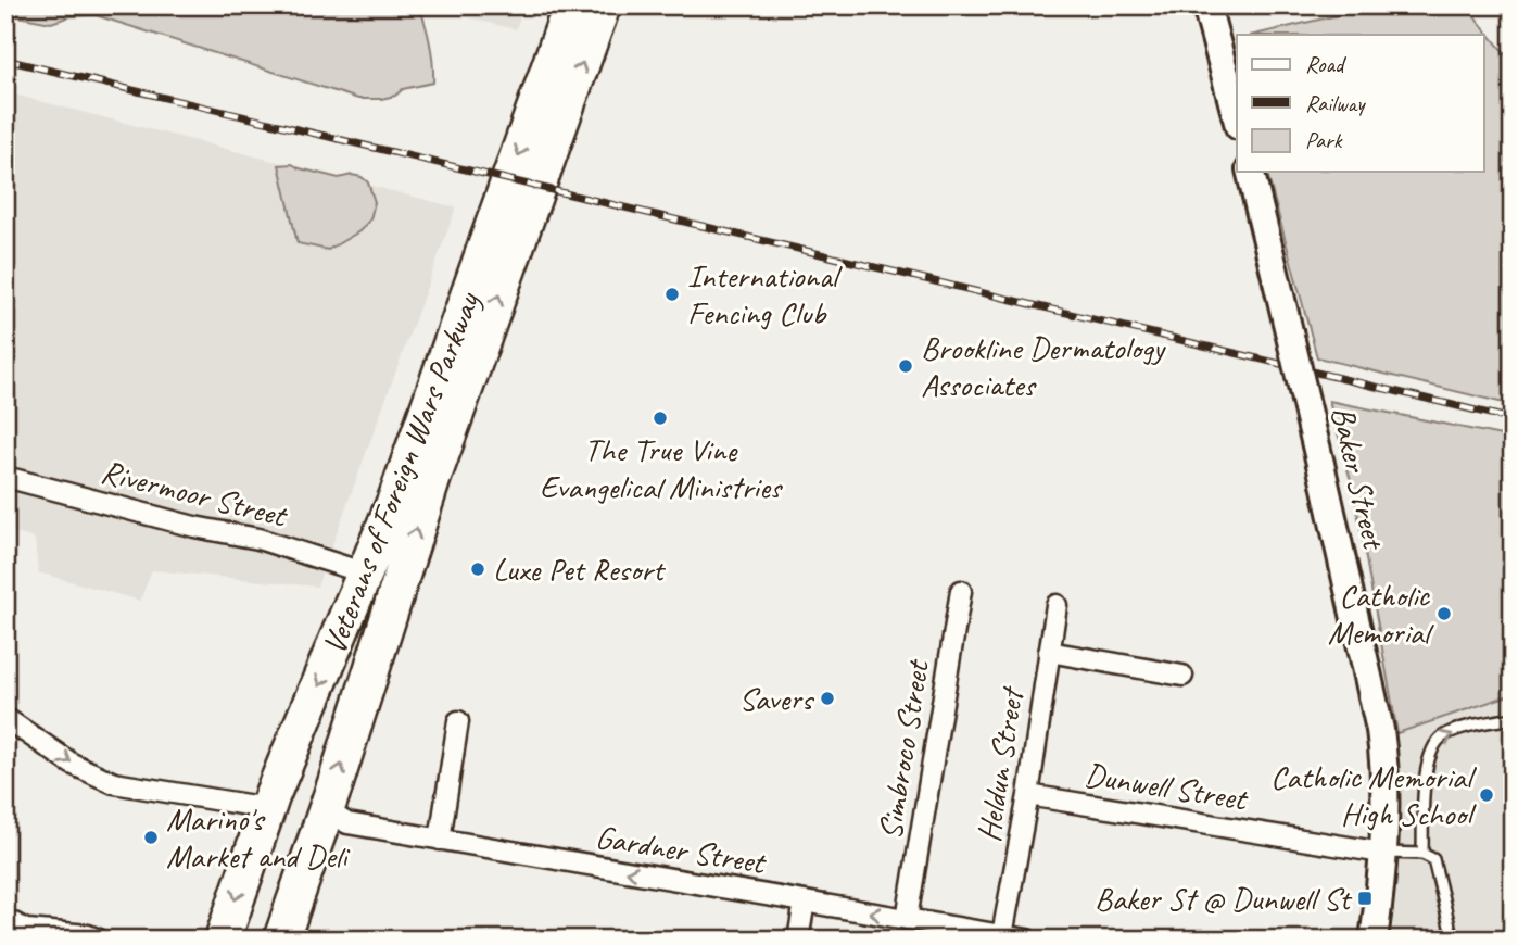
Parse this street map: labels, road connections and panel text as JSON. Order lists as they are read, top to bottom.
{
  "streets": {
    "highway": ["Veterans of Foreign Wars Parkway"],
    "street": [
      "Baker Street",
      "Rivermoor Street",
      "Simbroco Street",
      "Heldun Street",
      "Dunwell Street",
      "Gardner Street"
    ]
  },
  "crossings": [
    ["Veterans of Foreign Wars Parkway", "Rivermoor Street"],
    ["Veterans of Foreign Wars Parkway", "Gardner Street"],
    ["Baker Street", "Dunwell Street"],
    ["Simbroco Street", "Gardner Street"],
    ["Heldun Street", "Dunwell Street"],
    ["Heldun Street", "Gardner Street"]
  ],
  "one_way": ["Gardner Street"],
  "places": {
    "other": [
      "International Fencing Club",
      "Brookline Dermatology Associates",
      "The True Vine Evangelical Ministries",
      "Luxe Pet Resort",
      "Catholic Memorial",
      "Savers",
      "Catholic Memorial High School",
      "Marino's Market and Deli"
    ],
    "transit": ["Baker St @ Dunwell St"]
  },
  "legend": ["Road", "Railway", "Park"]
}
